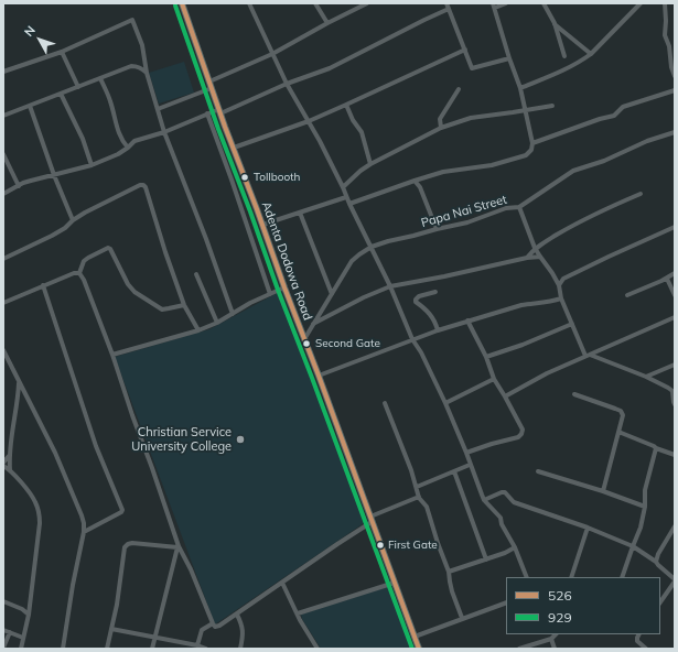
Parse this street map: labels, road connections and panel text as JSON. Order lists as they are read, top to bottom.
{
  "streets": {
    "main road": ["Adenta Dodowa Road"],
    "street": ["Papa Nai Street"]
  },
  "crossings": [
    ["Papa Nai Street", "Adenta Dodowa Road"]
  ],
  "places": [
    "Tollbooth",
    "Second Gate",
    "Christian Service University College",
    "First Gate"
  ],
  "lines": ["transit line 526", "transit line 929"],
  "legend": ["526", "929"],
  "north": "top left"
}
